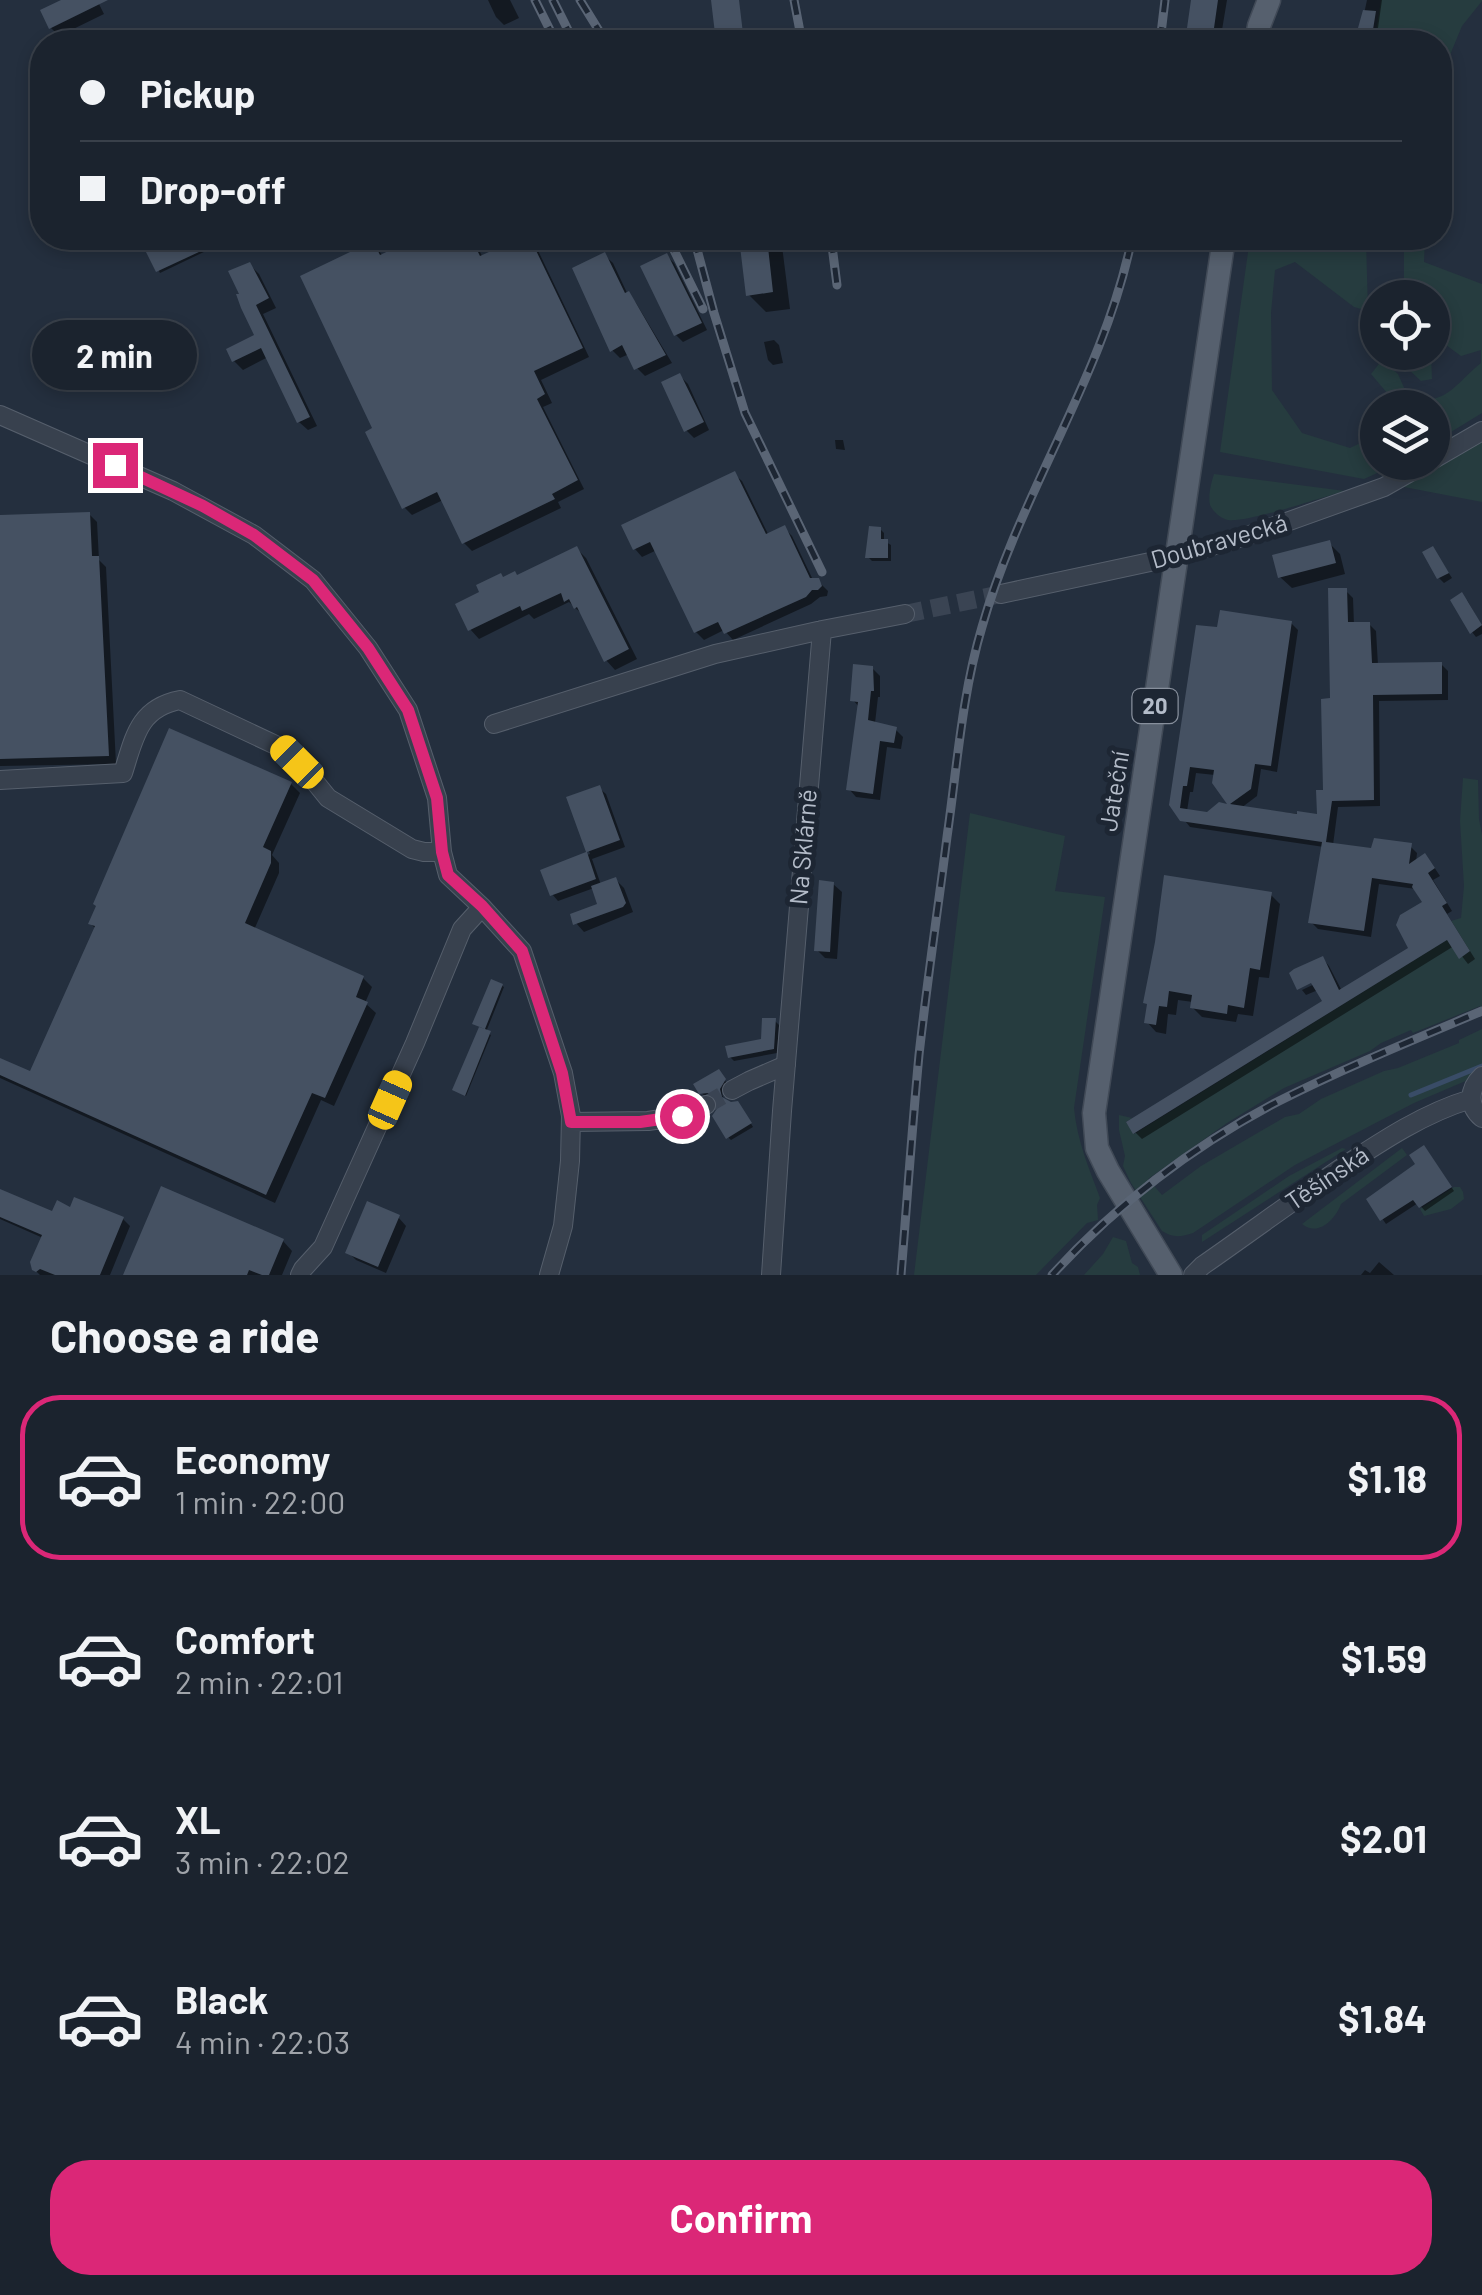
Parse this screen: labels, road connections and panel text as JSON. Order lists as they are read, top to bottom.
{
  "streets": {
    "main road": ["20", "Jateční"],
    "street": ["Doubravecká", "Na Sklárně", "Těšínská"]
  },
  "crossings": [
    ["Doubravecká", "Jateční"]
  ],
  "page": {
    "banner": ["Pickup", "Drop-off"],
    "bubble": "2 min",
    "heading": "Choose a ride",
    "list": [
      {
        "name": "Economy",
        "note": "1 min · 22:00",
        "value": "$1.18"
      },
      {
        "name": "Comfort",
        "note": "2 min · 22:01",
        "value": "$1.59"
      },
      {
        "name": "XL",
        "note": "3 min · 22:02",
        "value": "$2.01"
      },
      {
        "name": "Black",
        "note": "4 min · 22:03",
        "value": "$1.84"
      }
    ],
    "buttons": "Confirm"
  }
}
